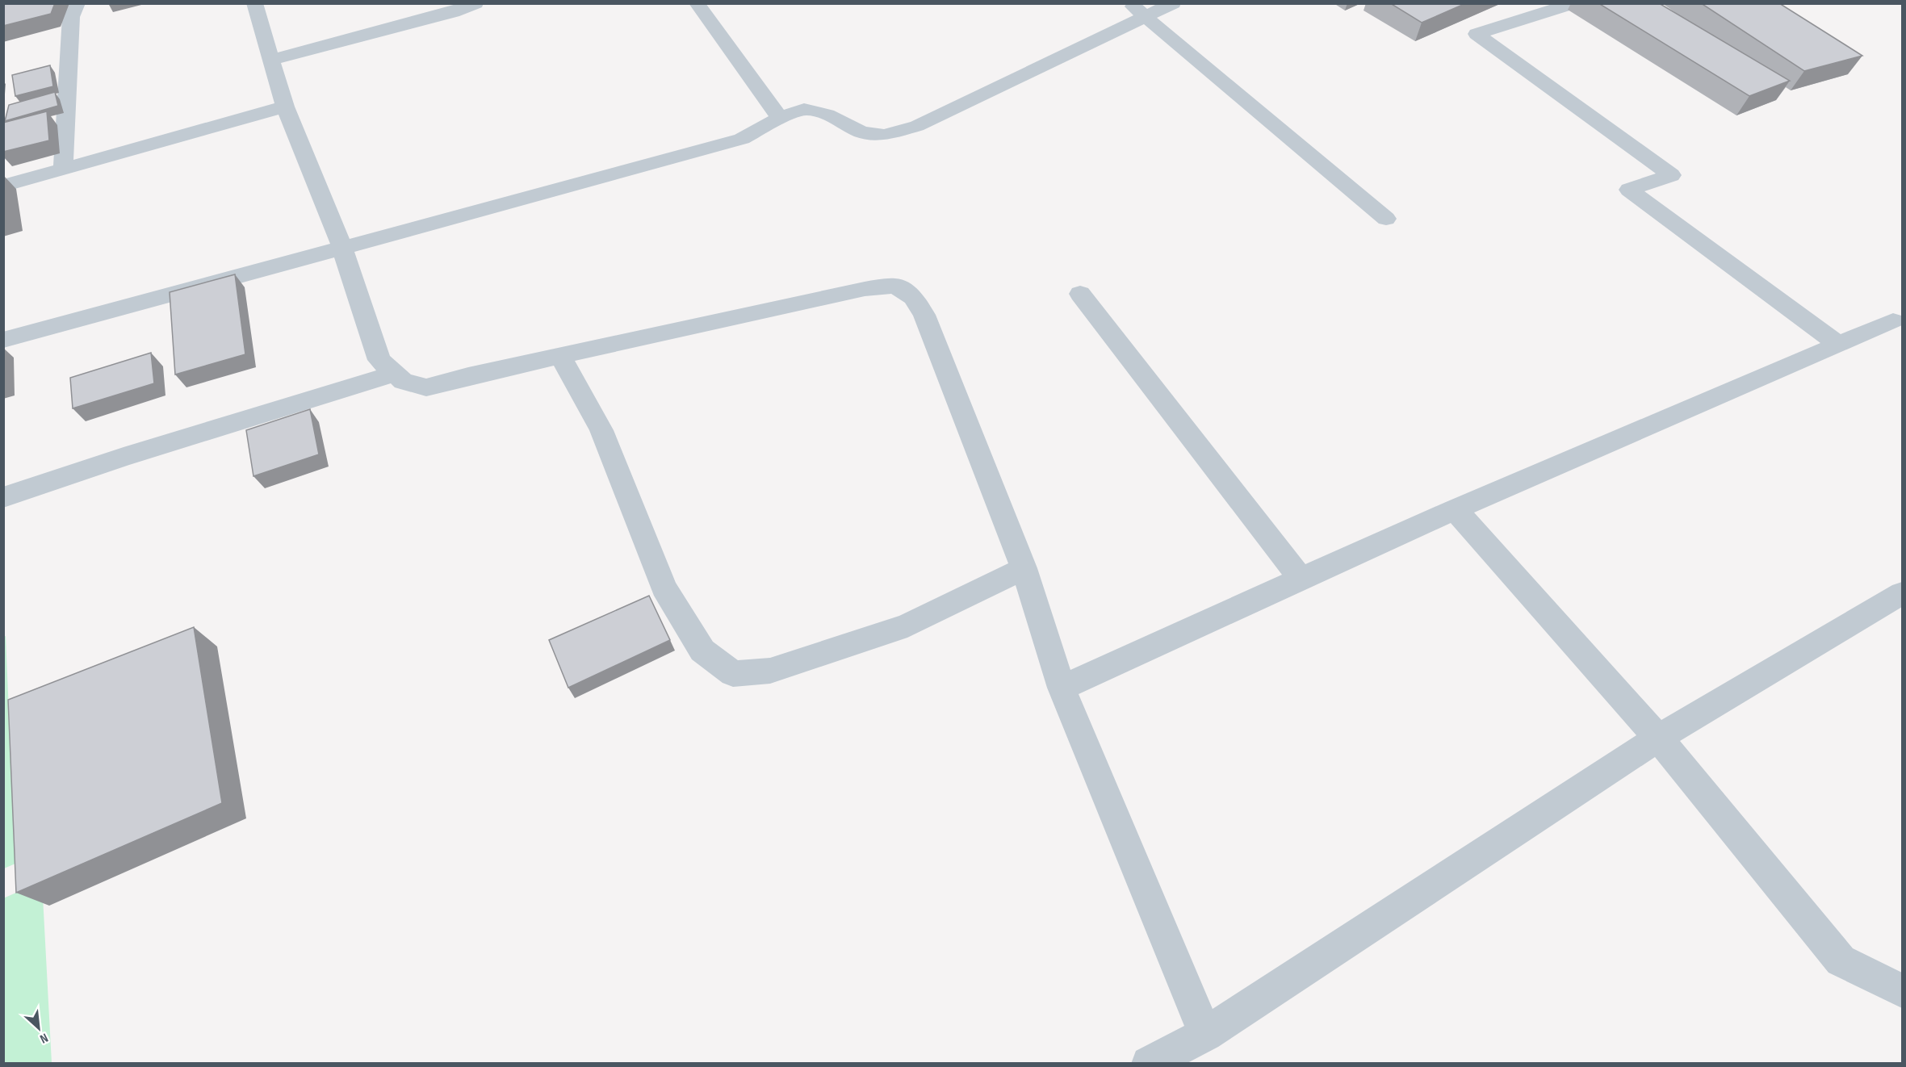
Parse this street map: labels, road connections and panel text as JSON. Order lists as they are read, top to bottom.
{
  "north": "bottom right"
}
